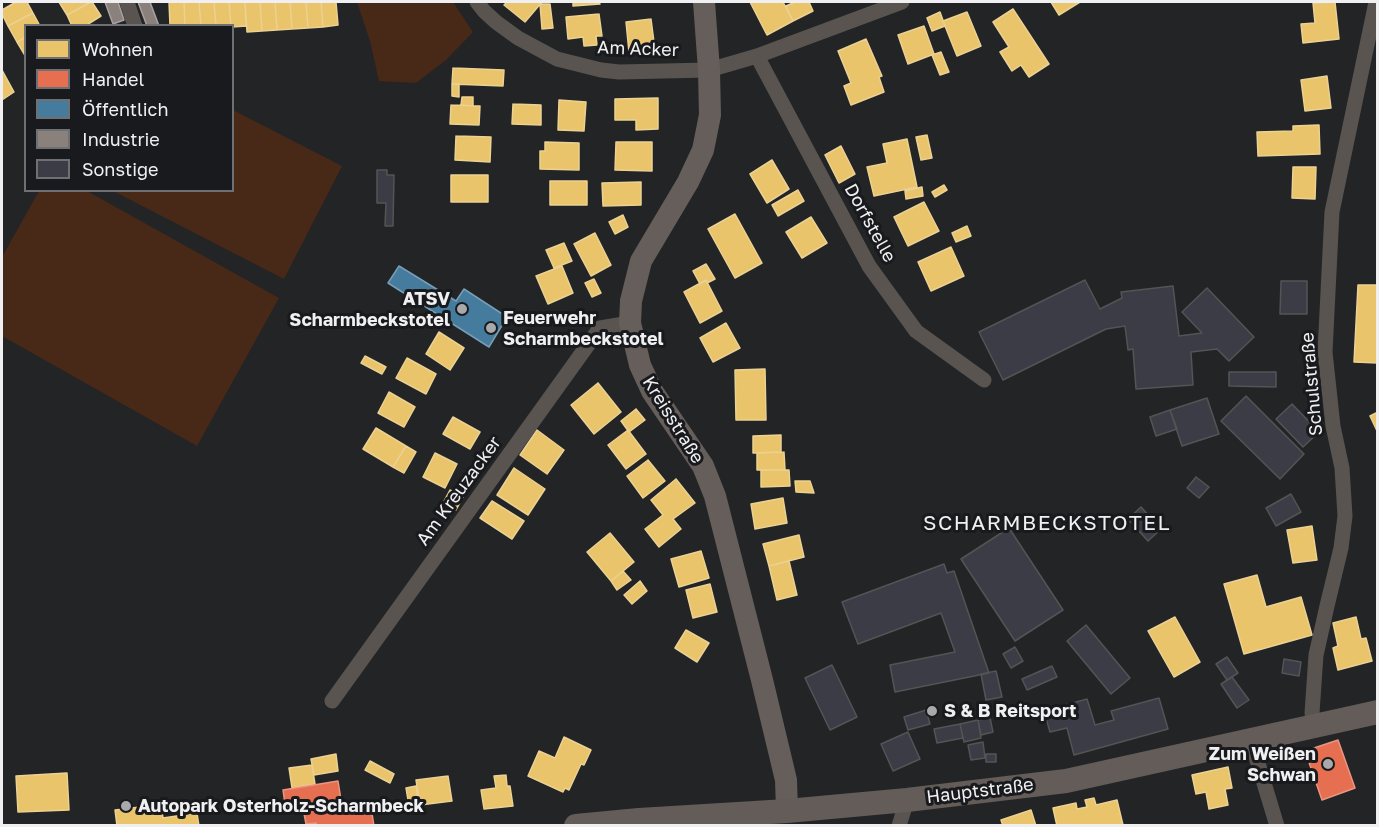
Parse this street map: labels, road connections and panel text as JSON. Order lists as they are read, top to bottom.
{
  "streets": {
    "main road": ["Hauptstraße"],
    "street": [
      "Am Acker",
      "Dorfstelle",
      "Schulstraße",
      "Kreisstraße",
      "Am Kreuzacker"
    ]
  },
  "crossings": [
    ["Am Acker", "Dorfstelle"],
    ["Am Acker", "Kreisstraße"],
    ["Schulstraße", "Hauptstraße"],
    ["Kreisstraße", "Am Kreuzacker"],
    ["Kreisstraße", "Hauptstraße"]
  ],
  "districts": ["SCHARMBECKSTOTEL"],
  "places": [
    "ATSV Scharmbeckstotel",
    "Feuerwehr Scharmbeckstotel",
    "S & B Reitsport",
    "Zum Weißen Schwan",
    "Autopark Osterholz-Scharmbeck"
  ],
  "legend": [
    "Wohnen",
    "Handel",
    "Öffentlich",
    "Industrie",
    "Sonstige"
  ]
}
